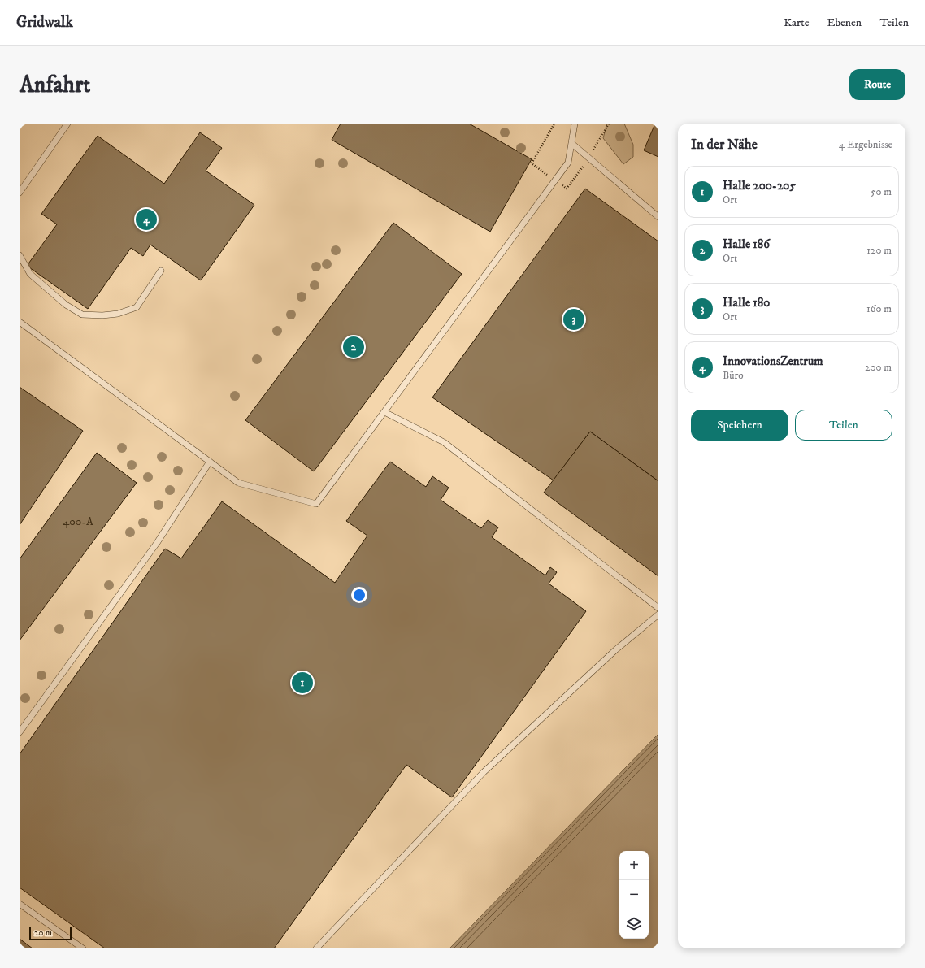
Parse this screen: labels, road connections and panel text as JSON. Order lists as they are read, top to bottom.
{
  "house_numbers": ["400-A"],
  "scale_bar": "20 m",
  "page": {
    "header": "Gridwalk",
    "nav": ["Karte", "Ebenen", "Teilen"],
    "buttons": [
      "Route",
      ["Speichern", "Teilen"]
    ],
    "title": "Anfahrt",
    "heading": ["In der Nähe", "4 Ergebnisse"],
    "list": [
      {
        "mark": "1",
        "name": "Halle 200-205",
        "note": "Ort",
        "value": "50 m"
      },
      {
        "mark": "2",
        "name": "Halle 186",
        "note": "Ort",
        "value": "120 m"
      },
      {
        "mark": "3",
        "name": "Halle 180",
        "note": "Ort",
        "value": "160 m"
      },
      {
        "mark": "4",
        "name": "InnovationsZentrum",
        "note": "Büro",
        "value": "200 m"
      }
    ],
    "pins": [
      "4",
      "3",
      "2",
      "1"
    ],
    "map_buttons": ["+", "−"],
    "scale": "20 m"
  }
}
